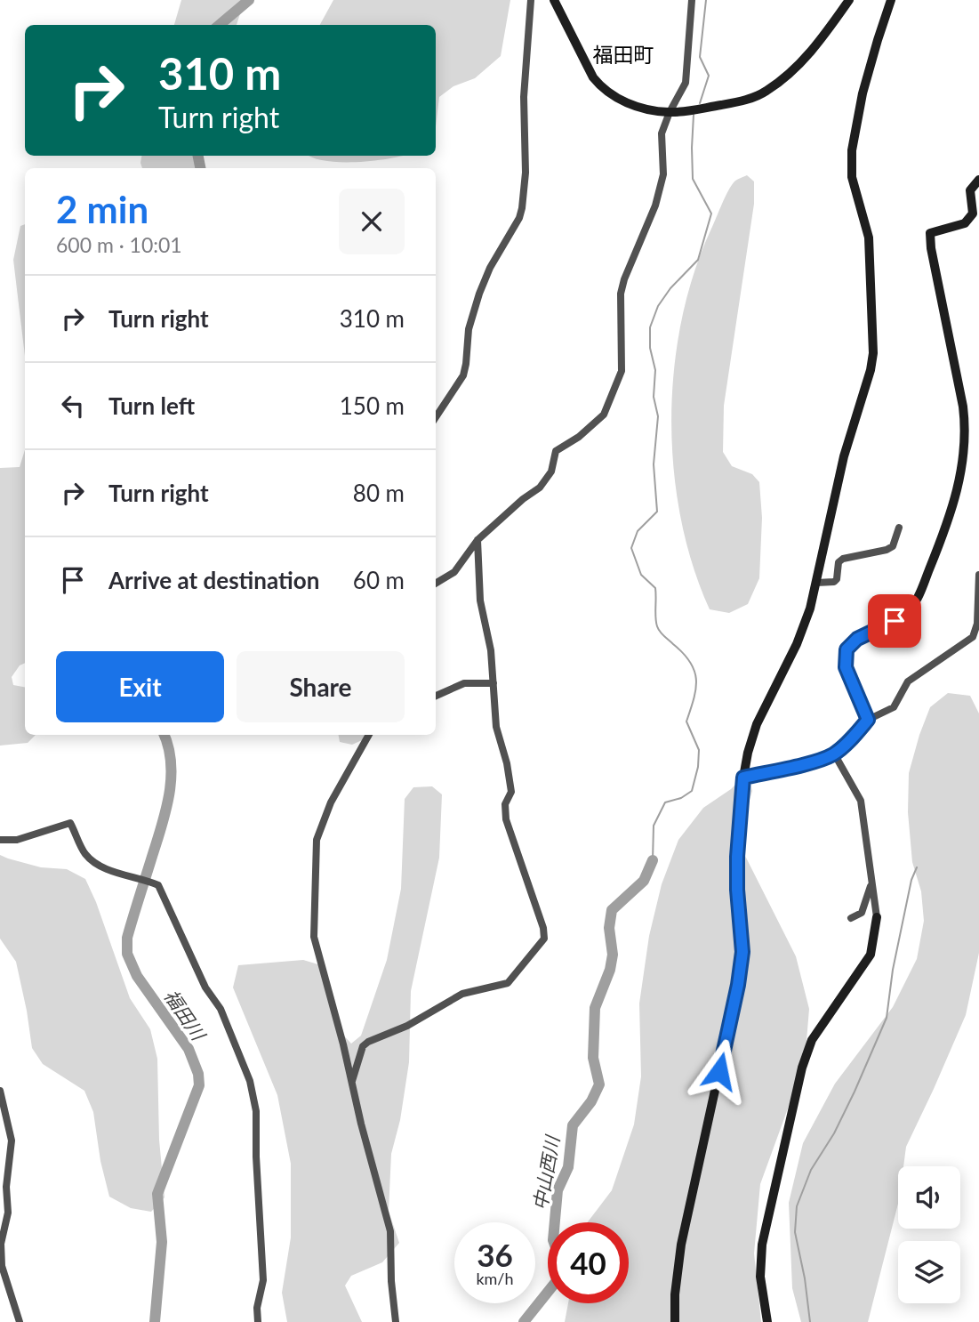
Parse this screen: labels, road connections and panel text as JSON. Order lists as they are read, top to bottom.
{
  "districts": ["福田町"],
  "water": ["福田川", "中山西川"],
  "page": {
    "turn": ["310 m", "Turn right"],
    "heading": ["2 min", "600 m · 10:01"],
    "list": [
      {
        "name": "Turn right",
        "value": "310 m"
      },
      {
        "name": "Turn left",
        "value": "150 m"
      },
      {
        "name": "Turn right",
        "value": "80 m"
      },
      {
        "name": "Arrive at destination",
        "value": "60 m"
      }
    ],
    "buttons": ["Exit", "Share"],
    "speed": "36 km/h",
    "limit": "40"
  }
}
